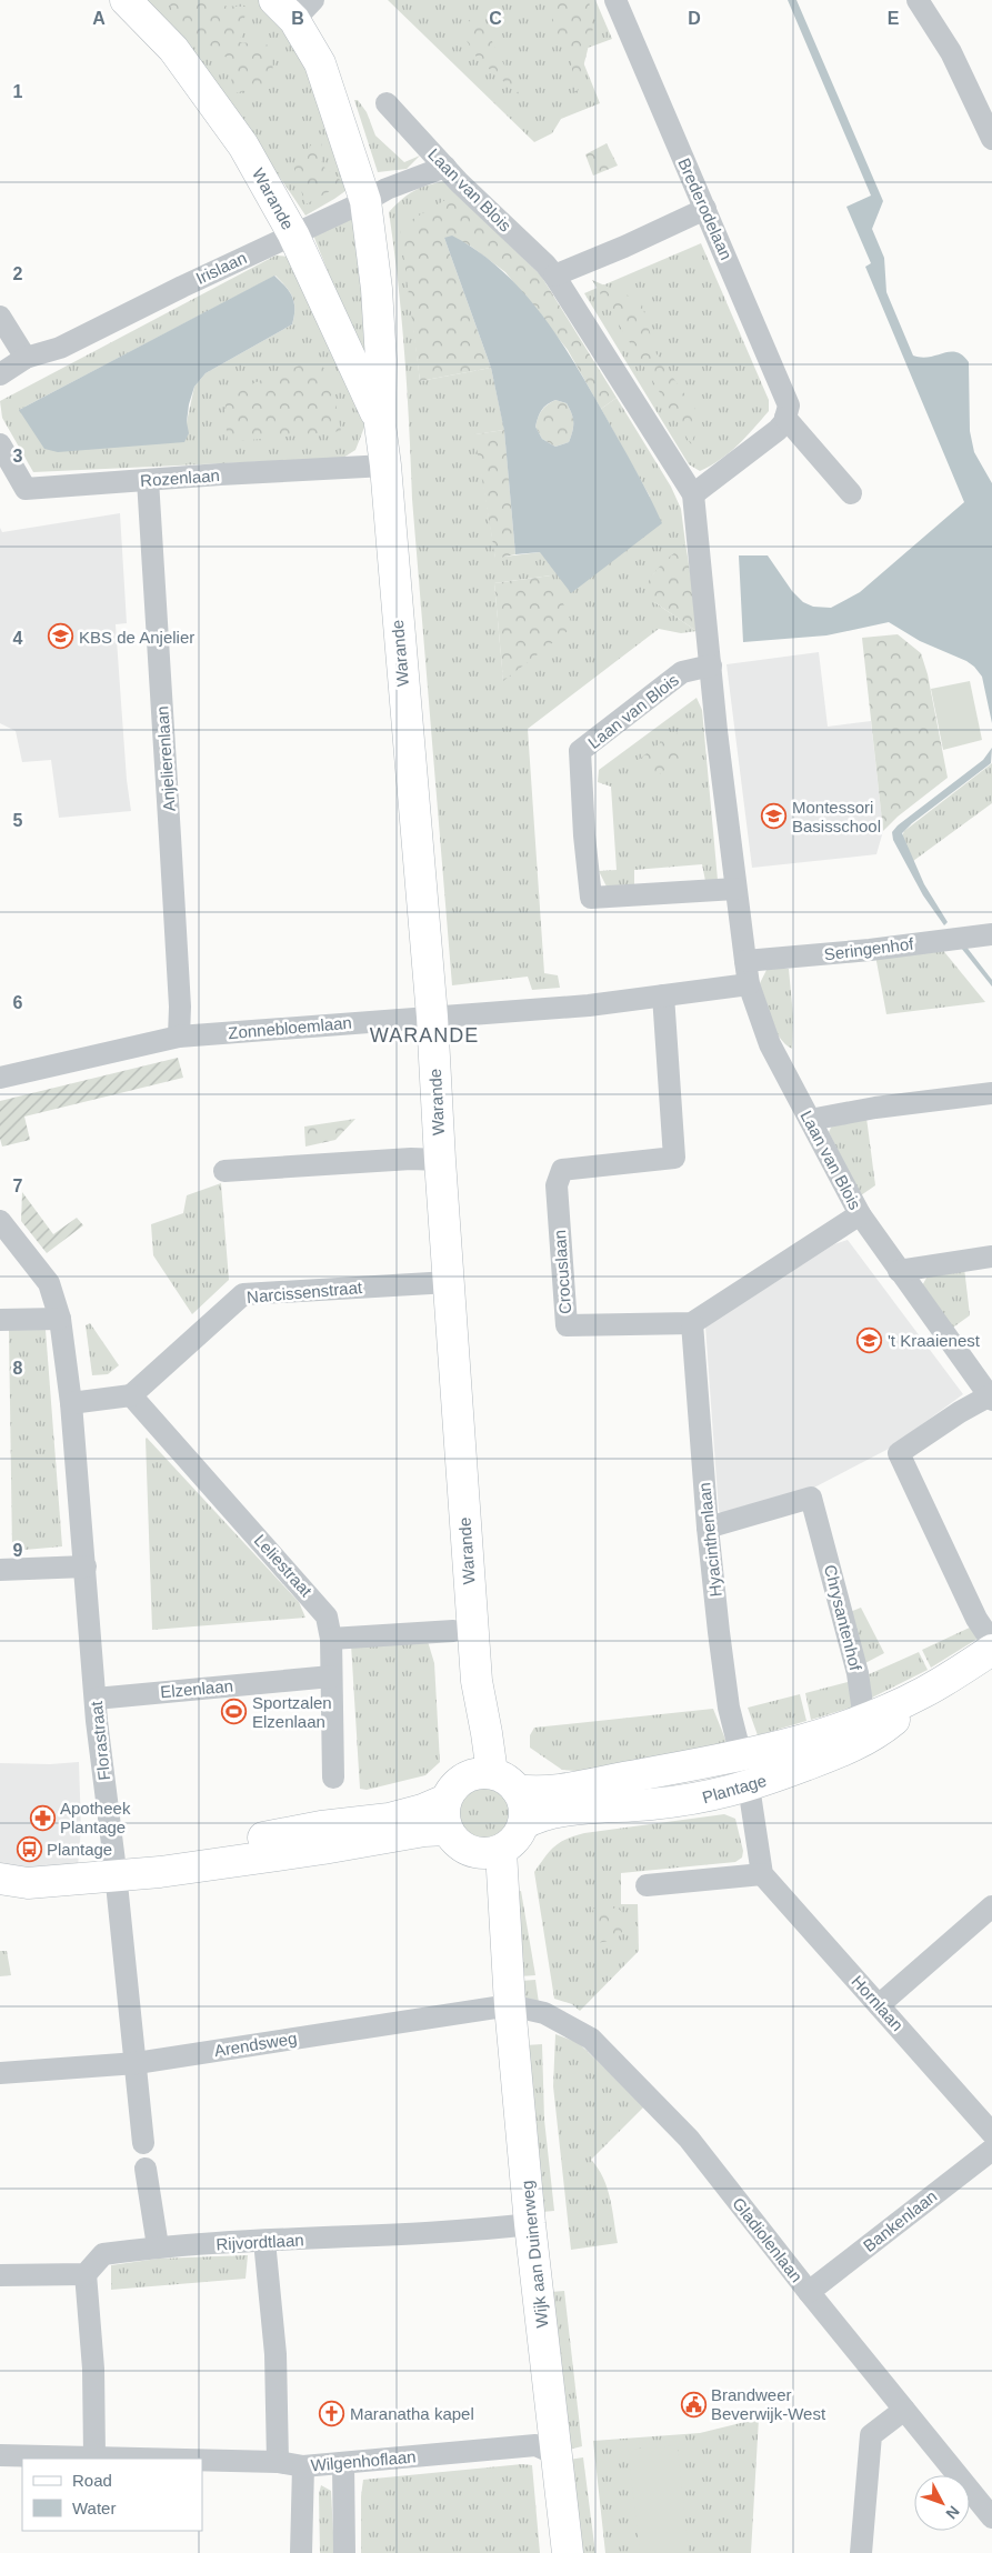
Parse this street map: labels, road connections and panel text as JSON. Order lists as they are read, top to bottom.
{
  "streets": {
    "main road": ["Warande", "Plantage", "Wijk aan Duinerweg"],
    "street": [
      "Laan van Blois",
      "Brederodelaan",
      "Irislaan",
      "Rozenlaan",
      "Anjelierenlaan",
      "Seringenhof",
      "Zonnebloemlaan",
      "Crocuslaan",
      "Narcissenstraat",
      "Hyacinthenlaan",
      "Leliestraat",
      "Chrysantenhof",
      "Elzenlaan",
      "Florastraat",
      "Hornlaan",
      "Arendsweg",
      "Bankenlaan",
      "Gladiolenlaan",
      "Rijvordtlaan",
      "Wilgenhoflaan"
    ]
  },
  "crossings": [
    ["Laan van Blois", "Irislaan"],
    ["Laan van Blois", "Seringenhof"],
    ["Laan van Blois", "Zonnebloemlaan"],
    ["Warande", "Irislaan"],
    ["Warande", "Rozenlaan"],
    ["Warande", "Zonnebloemlaan"],
    ["Warande", "Narcissenstraat"],
    ["Warande", "Plantage"],
    ["Warande", "Wijk aan Duinerweg"],
    ["Rozenlaan", "Anjelierenlaan"],
    ["Anjelierenlaan", "Zonnebloemlaan"],
    ["Zonnebloemlaan", "Crocuslaan"],
    ["Crocuslaan", "Hyacinthenlaan"],
    ["Narcissenstraat", "Leliestraat"],
    ["Hyacinthenlaan", "Chrysantenhof"],
    ["Hyacinthenlaan", "Plantage"],
    ["Leliestraat", "Elzenlaan"],
    ["Chrysantenhof", "Plantage"],
    ["Elzenlaan", "Florastraat"],
    ["Florastraat", "Arendsweg"],
    ["Plantage", "Wijk aan Duinerweg"],
    ["Arendsweg", "Gladiolenlaan"],
    ["Arendsweg", "Wijk aan Duinerweg"],
    ["Bankenlaan", "Gladiolenlaan"],
    ["Gladiolenlaan", "Wijk aan Duinerweg"],
    ["Rijvordtlaan", "Wijk aan Duinerweg"],
    ["Wijk aan Duinerweg", "Wilgenhoflaan"]
  ],
  "districts": ["WARANDE"],
  "places": {
    "school or university": ["KBS de Anjelier", "Montessori Basisschool", "'t Kraaienest"],
    "sports": ["Sportzalen Elzenlaan"],
    "pharmacy": ["Apotheek Plantage"],
    "bus stop": ["Plantage"],
    "public building": ["Brandweer Beverwijk-West"],
    "church": ["Maranatha kapel"]
  },
  "legend": ["Road", "Water"],
  "north": "bottom right",
  "grid": {
    "columns": [
      "A",
      "B",
      "C",
      "D",
      "E"
    ],
    "rows": [
      "1",
      "2",
      "3",
      "4",
      "5",
      "6",
      "7",
      "8",
      "9"
    ]
  }
}
